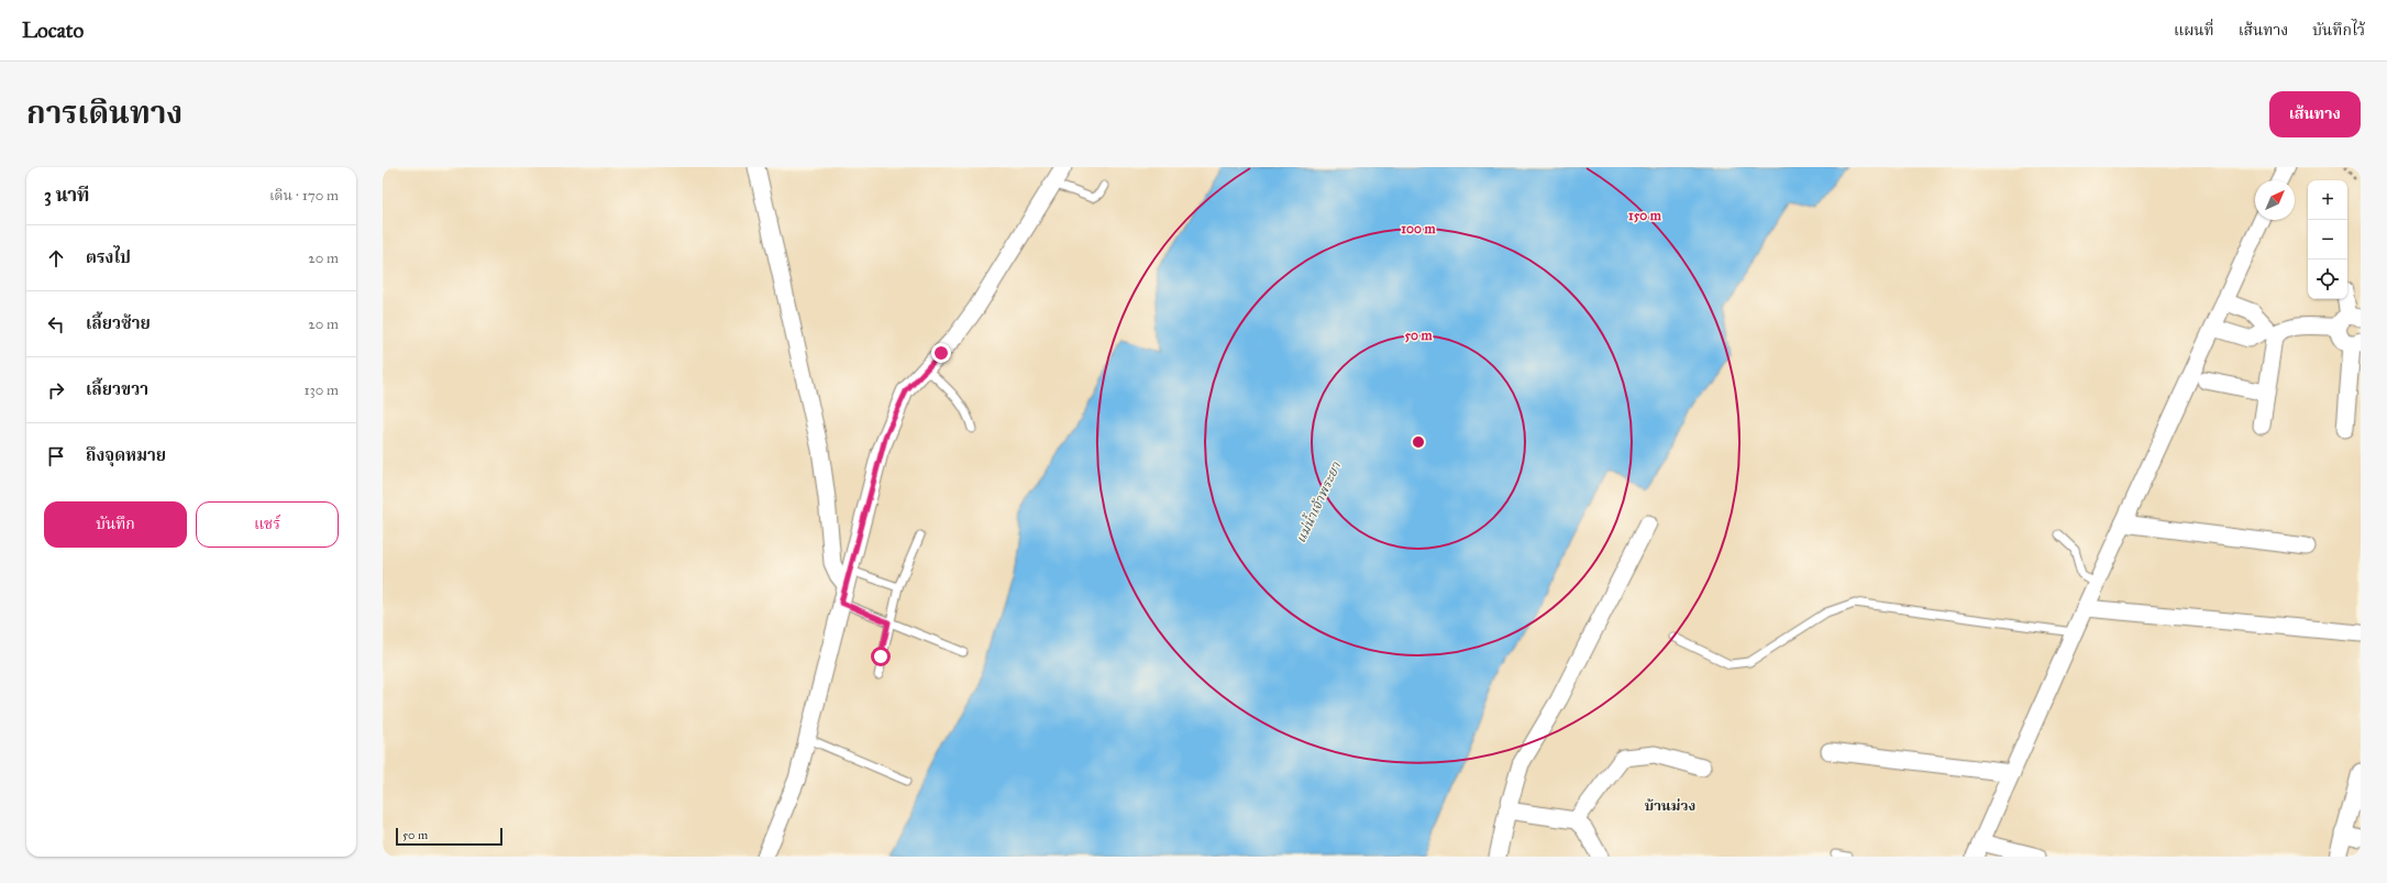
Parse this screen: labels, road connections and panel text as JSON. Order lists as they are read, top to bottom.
{
  "districts": ["บ้านม่วง"],
  "water": ["แม่น้ำเจ้าพระยา"],
  "scale_bar": "50 m",
  "north": "top right",
  "page": {
    "header": "Locato",
    "nav": ["แผนที่", "เส้นทาง", "บันทึกไว้"],
    "title": "การเดินทาง",
    "buttons": [
      "เส้นทาง",
      ["บันทึก", "แชร์"]
    ],
    "heading": ["3 นาที", "เดิน · 170 m"],
    "map_buttons": ["+", "−"],
    "list": [
      ["ตรงไป", "20 m"],
      ["เลี้ยวซ้าย", "20 m"],
      ["เลี้ยวขวา", "130 m"],
      "ถึงจุดหมาย"
    ],
    "scale": "50 m"
  },
  "rings": ["150 m", "100 m", "50 m"]
}
